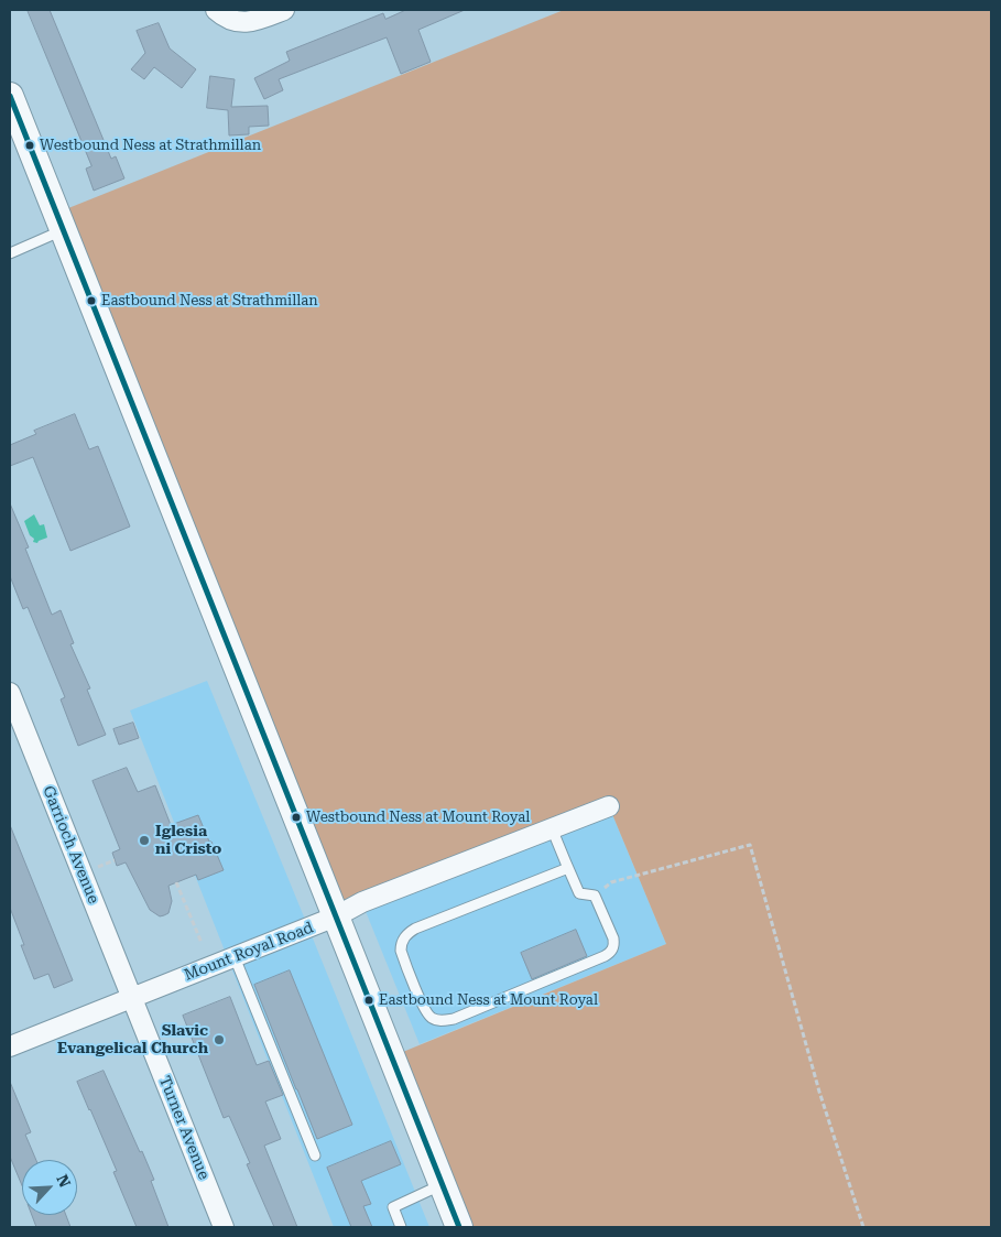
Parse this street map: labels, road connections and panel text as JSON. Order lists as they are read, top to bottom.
{
  "streets": {
    "street": ["Garrioch Avenue", "Mount Royal Road", "Turner Avenue"]
  },
  "crossings": [
    ["Garrioch Avenue", "Mount Royal Road"],
    ["Garrioch Avenue", "Turner Avenue"],
    ["Mount Royal Road", "Turner Avenue"]
  ],
  "places": [
    "Westbound Ness at Strathmillan",
    "Eastbound Ness at Strathmillan",
    "Westbound Ness at Mount Royal",
    "Iglesia ni Cristo",
    "Eastbound Ness at Mount Royal",
    "Slavic Evangelical Church"
  ],
  "north": "top right"
}
